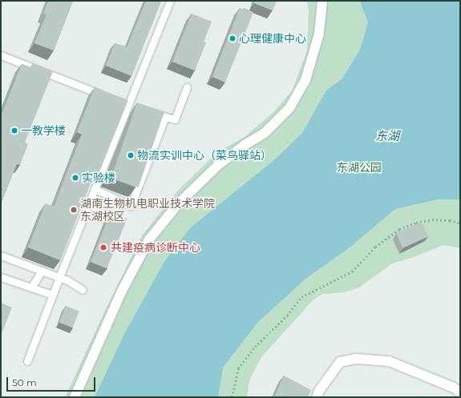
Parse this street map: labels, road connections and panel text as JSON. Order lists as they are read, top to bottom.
{
  "water": ["东湖"],
  "parks": ["东湖公园"],
  "places": [
    "心理健康中心",
    "一教学楼",
    "物流实训中心（菜鸟驿站）",
    "实验楼",
    "湖南生物机电职业技术学院 东湖校区",
    "共建疫病诊断中心"
  ],
  "scale_bar": "50 m"
}
